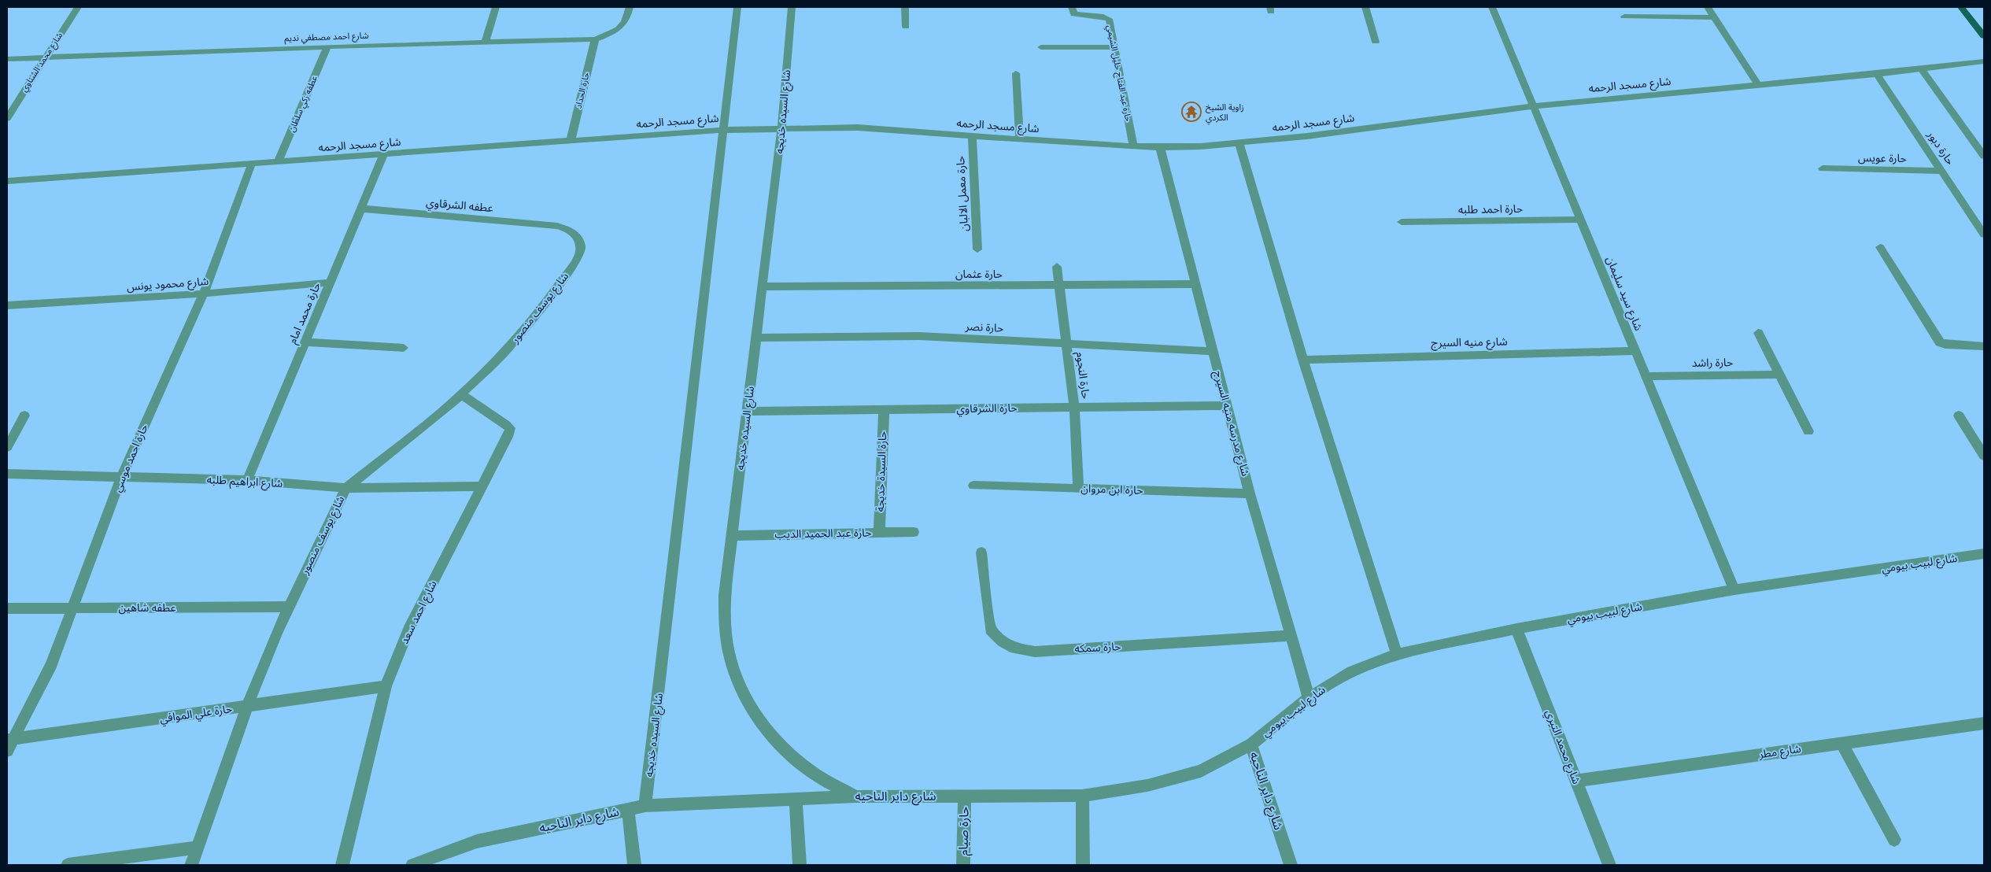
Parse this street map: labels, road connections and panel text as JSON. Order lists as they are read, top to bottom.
{
  "streets": {
    "street": [
      "شارع احمد مصطفي نديم",
      "شارع محمد الشناوي",
      "حارة عبد الفتاح خليل الشيمي",
      "شارع مسجد الرحمه",
      "حارة الحداد",
      "عطفه زكي سلطان",
      "شارع السيده خديجه",
      "حارة دبور",
      "حارة عويس",
      "حارة معمل الالبان",
      "عطفه الشرقاوي",
      "حارة احمد طلبه",
      "حارة عثمان",
      "شارع محمود يونس",
      "شارع سيد سليمان",
      "شارع يوسف منصور",
      "حارة محمد امام",
      "حارة نصر",
      "شارع منيه السيرج",
      "حارة راشد",
      "حارة النجوم",
      "حارة الشرقاوي",
      "شارع مدرسه منيه السيرج",
      "حارة احمد موسي",
      "حارة السيدة خديجة",
      "شارع ابراهيم طلبه",
      "حارة ابن مروان",
      "حارة عبد الحميد الديب",
      "شارع لبيب بيومي",
      "عطفه شاهين",
      "شارع احمد سعد",
      "حارة سمكه",
      "حارة علي الموافي",
      "شارع محمد التيري",
      "شارع مطر",
      "شارع داير الناحيه",
      "حارة صيام"
    ]
  },
  "crossings": [
    ["شارع احمد مصطفي نديم", "شارع محمد الشناوي"],
    ["شارع احمد مصطفي نديم", "حارة الحداد"],
    ["شارع احمد مصطفي نديم", "عطفه زكي سلطان"],
    ["حارة عبد الفتاح خليل الشيمي", "شارع مسجد الرحمه"],
    ["شارع مسجد الرحمه", "حارة الحداد"],
    ["شارع مسجد الرحمه", "عطفه زكي سلطان"],
    ["شارع مسجد الرحمه", "شارع السيده خديجه"],
    ["شارع مسجد الرحمه", "حارة دبور"],
    ["شارع مسجد الرحمه", "حارة معمل الالبان"],
    ["شارع مسجد الرحمه", "شارع سيد سليمان"],
    ["شارع مسجد الرحمه", "حارة محمد امام"],
    ["شارع مسجد الرحمه", "شارع مدرسه منيه السيرج"],
    ["شارع مسجد الرحمه", "حارة احمد موسي"],
    ["شارع السيده خديجه", "حارة عثمان"],
    ["شارع السيده خديجه", "حارة نصر"],
    ["شارع السيده خديجه", "حارة الشرقاوي"],
    ["شارع السيده خديجه", "حارة عبد الحميد الديب"],
    ["شارع السيده خديجه", "شارع داير الناحيه"],
    ["حارة دبور", "حارة عويس"],
    ["عطفه الشرقاوي", "شارع يوسف منصور"],
    ["عطفه الشرقاوي", "حارة محمد امام"],
    ["حارة احمد طلبه", "شارع سيد سليمان"],
    ["حارة عثمان", "حارة النجوم"],
    ["حارة عثمان", "شارع مدرسه منيه السيرج"],
    ["شارع محمود يونس", "حارة محمد امام"],
    ["شارع محمود يونس", "حارة احمد موسي"],
    ["شارع سيد سليمان", "شارع منيه السيرج"],
    ["شارع سيد سليمان", "حارة راشد"],
    ["شارع سيد سليمان", "شارع لبيب بيومي"],
    ["شارع يوسف منصور", "شارع ابراهيم طلبه"],
    ["شارع يوسف منصور", "عطفه شاهين"],
    ["شارع يوسف منصور", "شارع احمد سعد"],
    ["شارع يوسف منصور", "حارة علي الموافي"],
    ["حارة محمد امام", "شارع ابراهيم طلبه"],
    ["حارة نصر", "حارة النجوم"],
    ["حارة نصر", "شارع مدرسه منيه السيرج"],
    ["حارة النجوم", "حارة الشرقاوي"],
    ["حارة النجوم", "حارة ابن مروان"],
    ["حارة الشرقاوي", "شارع مدرسه منيه السيرج"],
    ["حارة الشرقاوي", "حارة السيدة خديجة"],
    ["شارع مدرسه منيه السيرج", "حارة ابن مروان"],
    ["شارع مدرسه منيه السيرج", "شارع لبيب بيومي"],
    ["شارع مدرسه منيه السيرج", "حارة سمكه"],
    ["حارة احمد موسي", "شارع ابراهيم طلبه"],
    ["حارة احمد موسي", "عطفه شاهين"],
    ["حارة احمد موسي", "حارة علي الموافي"],
    ["حارة السيدة خديجة", "حارة عبد الحميد الديب"],
    ["شارع ابراهيم طلبه", "شارع احمد سعد"],
    ["شارع لبيب بيومي", "شارع محمد التيري"],
    ["شارع لبيب بيومي", "شارع داير الناحيه"],
    ["شارع احمد سعد", "حارة علي الموافي"],
    ["شارع محمد التيري", "شارع مطر"],
    ["شارع داير الناحيه", "حارة صيام"]
  ],
  "places": {
    "temple": ["زاوية الشيخ الكردي"]
  }
}
